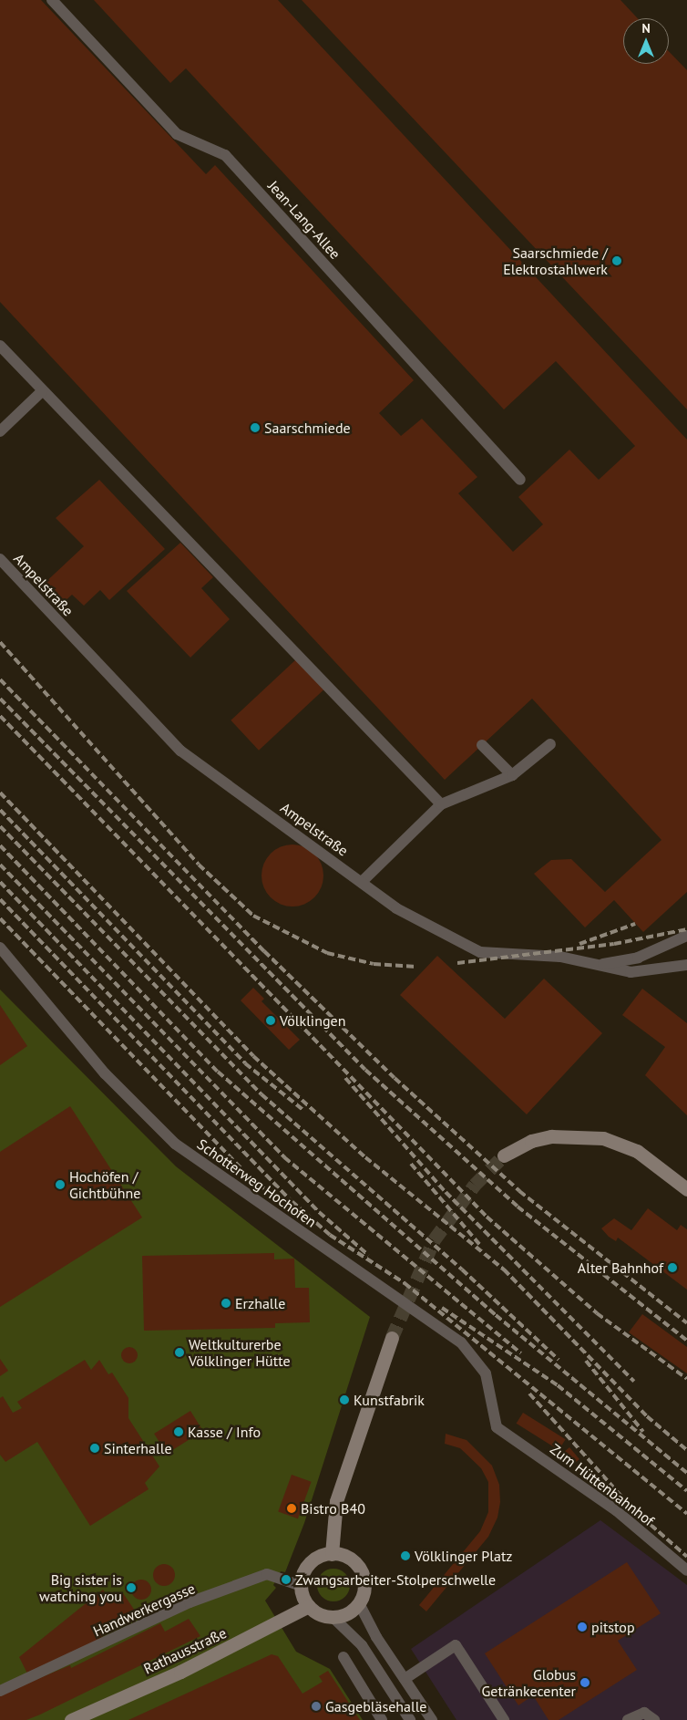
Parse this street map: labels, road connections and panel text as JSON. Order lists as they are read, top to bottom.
{
  "streets": {
    "main road": ["Rathausstraße"],
    "lane": [
      "Jean-Lang-Allee",
      "Ampelstraße",
      "Schotterweg Hochofen",
      "Zum Hüttenbahnhof",
      "Handwerkergasse"
    ]
  },
  "crossings": [
    ["Schotterweg Hochofen", "Zum Hüttenbahnhof"],
    ["Handwerkergasse", "Rathausstraße"]
  ],
  "places": [
    "Saarschmiede / Elektrostahlwerk",
    "Saarschmiede",
    "Völklingen",
    "Hochöfen / Gichtbühne",
    "Alter Bahnhof",
    "Erzhalle",
    "Weltkulturerbe Völklinger Hütte",
    "Kunstfabrik",
    "Kasse / Info",
    "Sinterhalle",
    "Bistro B40",
    "Völklinger Platz",
    "Zwangsarbeiter-Stolperschwelle",
    "Big sister is watching you",
    "pitstop",
    "Globus Getränkecenter",
    "Gasgebläsehalle"
  ],
  "north": "top"
}
